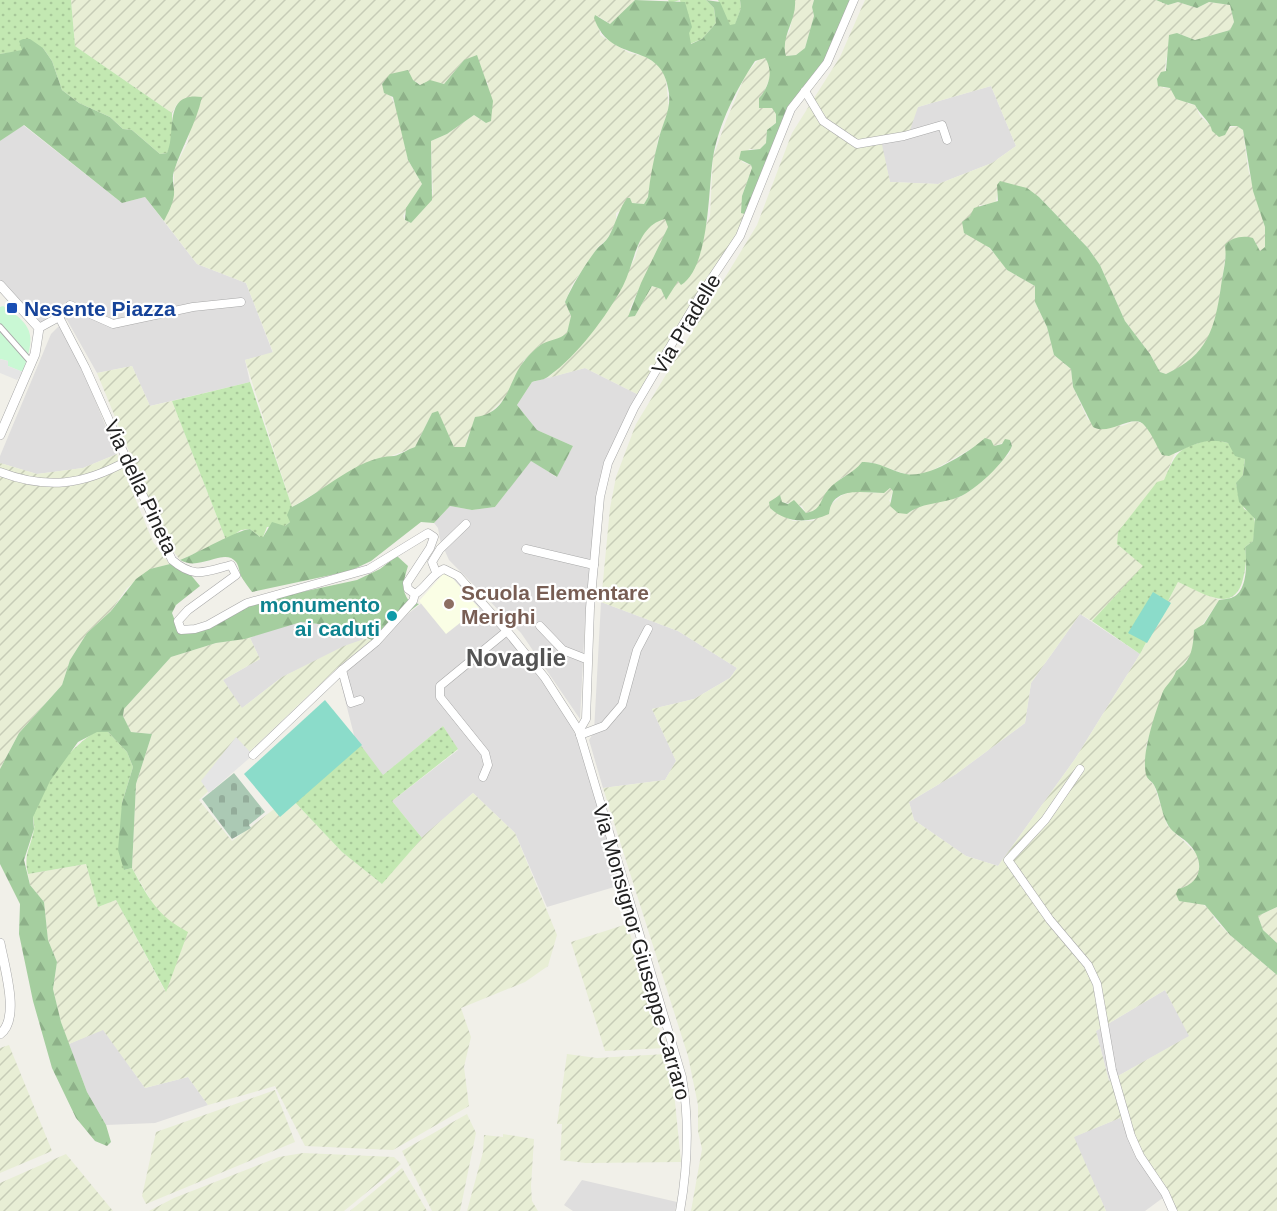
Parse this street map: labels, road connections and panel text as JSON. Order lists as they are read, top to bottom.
{
  "streets": {
    "street": ["Via Pradelle", "Via della Pineta", "Via Monsignor Giuseppe Carraro"]
  },
  "crossings": [
    ["Via Pradelle", "Via Monsignor Giuseppe Carraro"]
  ],
  "districts": ["Novaglie"],
  "places": {
    "transit": ["Nesente Piazza"],
    "other": ["Scuola Elementare Merighi", "monumento ai caduti"]
  }
}
